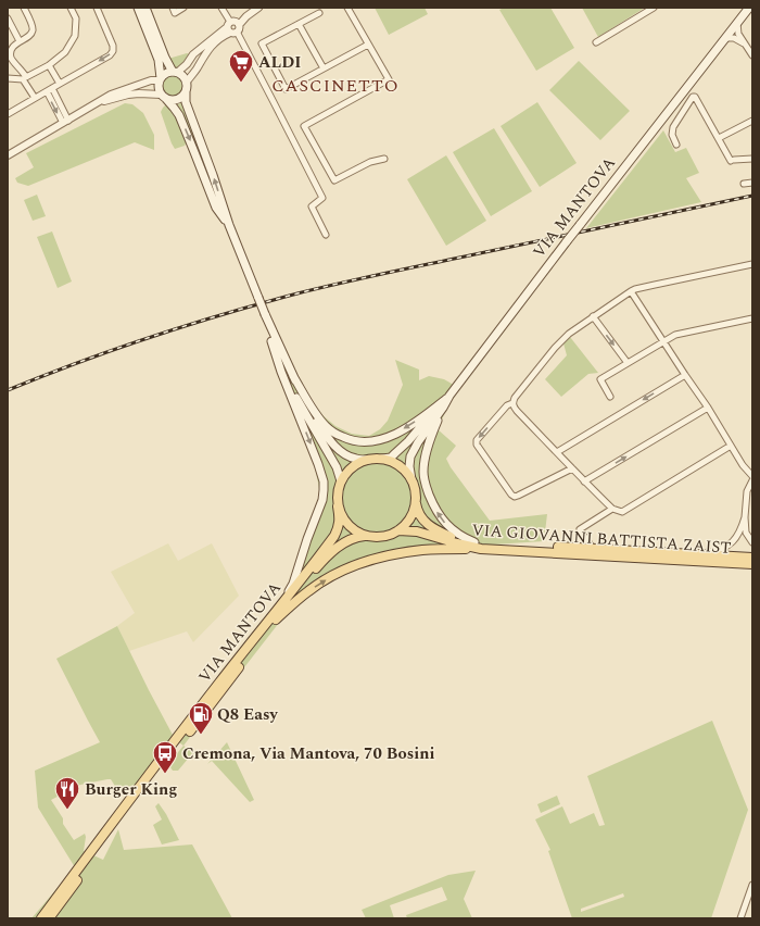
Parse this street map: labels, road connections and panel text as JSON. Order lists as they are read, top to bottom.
{
  "streets": {
    "main road": ["VIA MANTOVA", "VIA GIOVANNI BATTISTA ZAIST"]
  },
  "crossings": [
    ["VIA MANTOVA", "VIA GIOVANNI BATTISTA ZAIST"]
  ],
  "districts": ["CASCINETTO"],
  "places": {
    "supermarket": ["ALDI"],
    "fuel station": ["Q8 Easy"],
    "bus stop": ["Cremona, Via Mantova, 70 Bosini"],
    "restaurant": ["Burger King"]
  }
}
